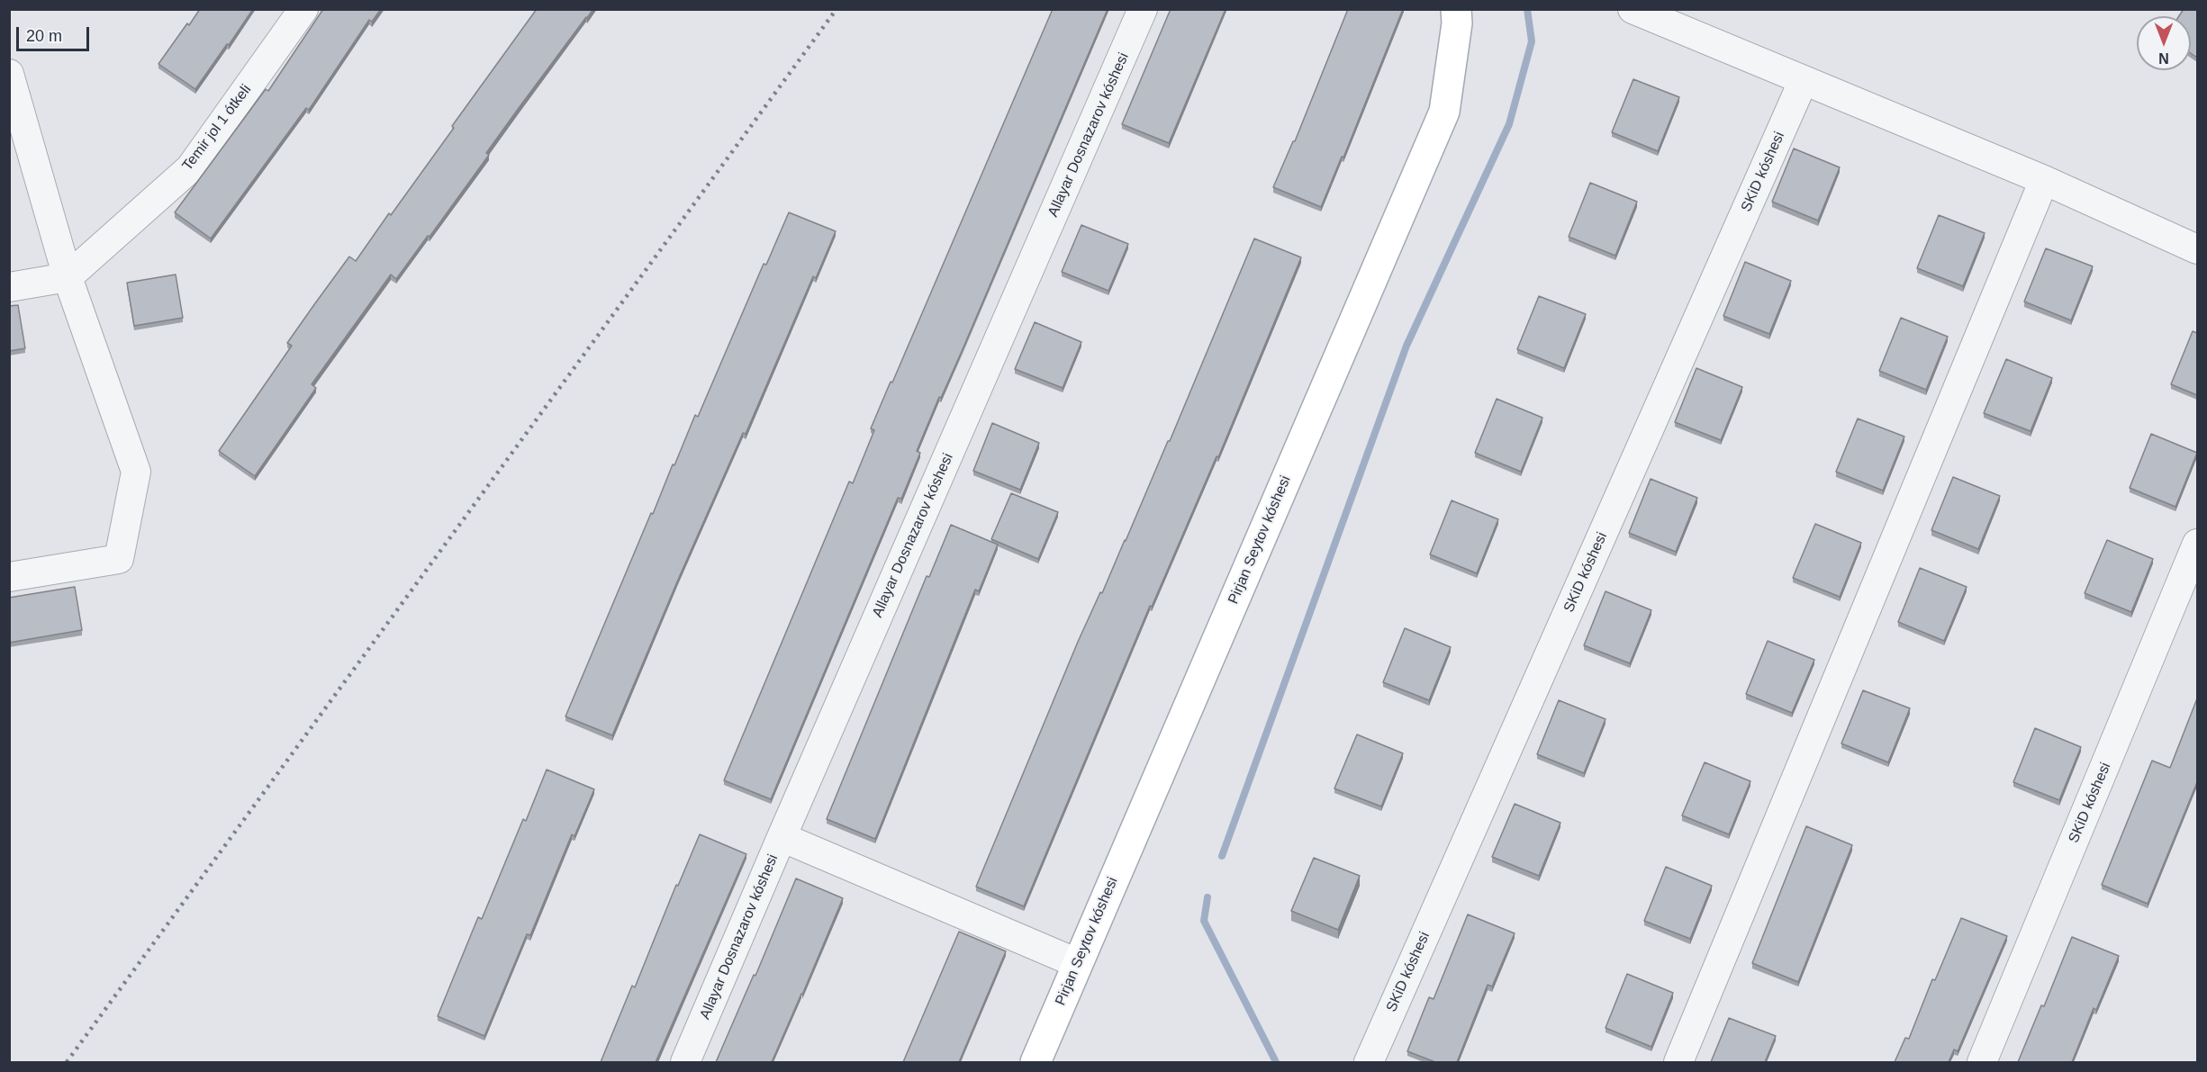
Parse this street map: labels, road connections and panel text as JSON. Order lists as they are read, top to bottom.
{
  "streets": {
    "main road": ["Pirjan Seytov kóshesi"],
    "street": ["Temir jol 1 ótkeli", "Allayar Dosnazarov kóshesi", "SKiD kóshesi"]
  },
  "scale_bar": "20 m",
  "north": "bottom"
}
